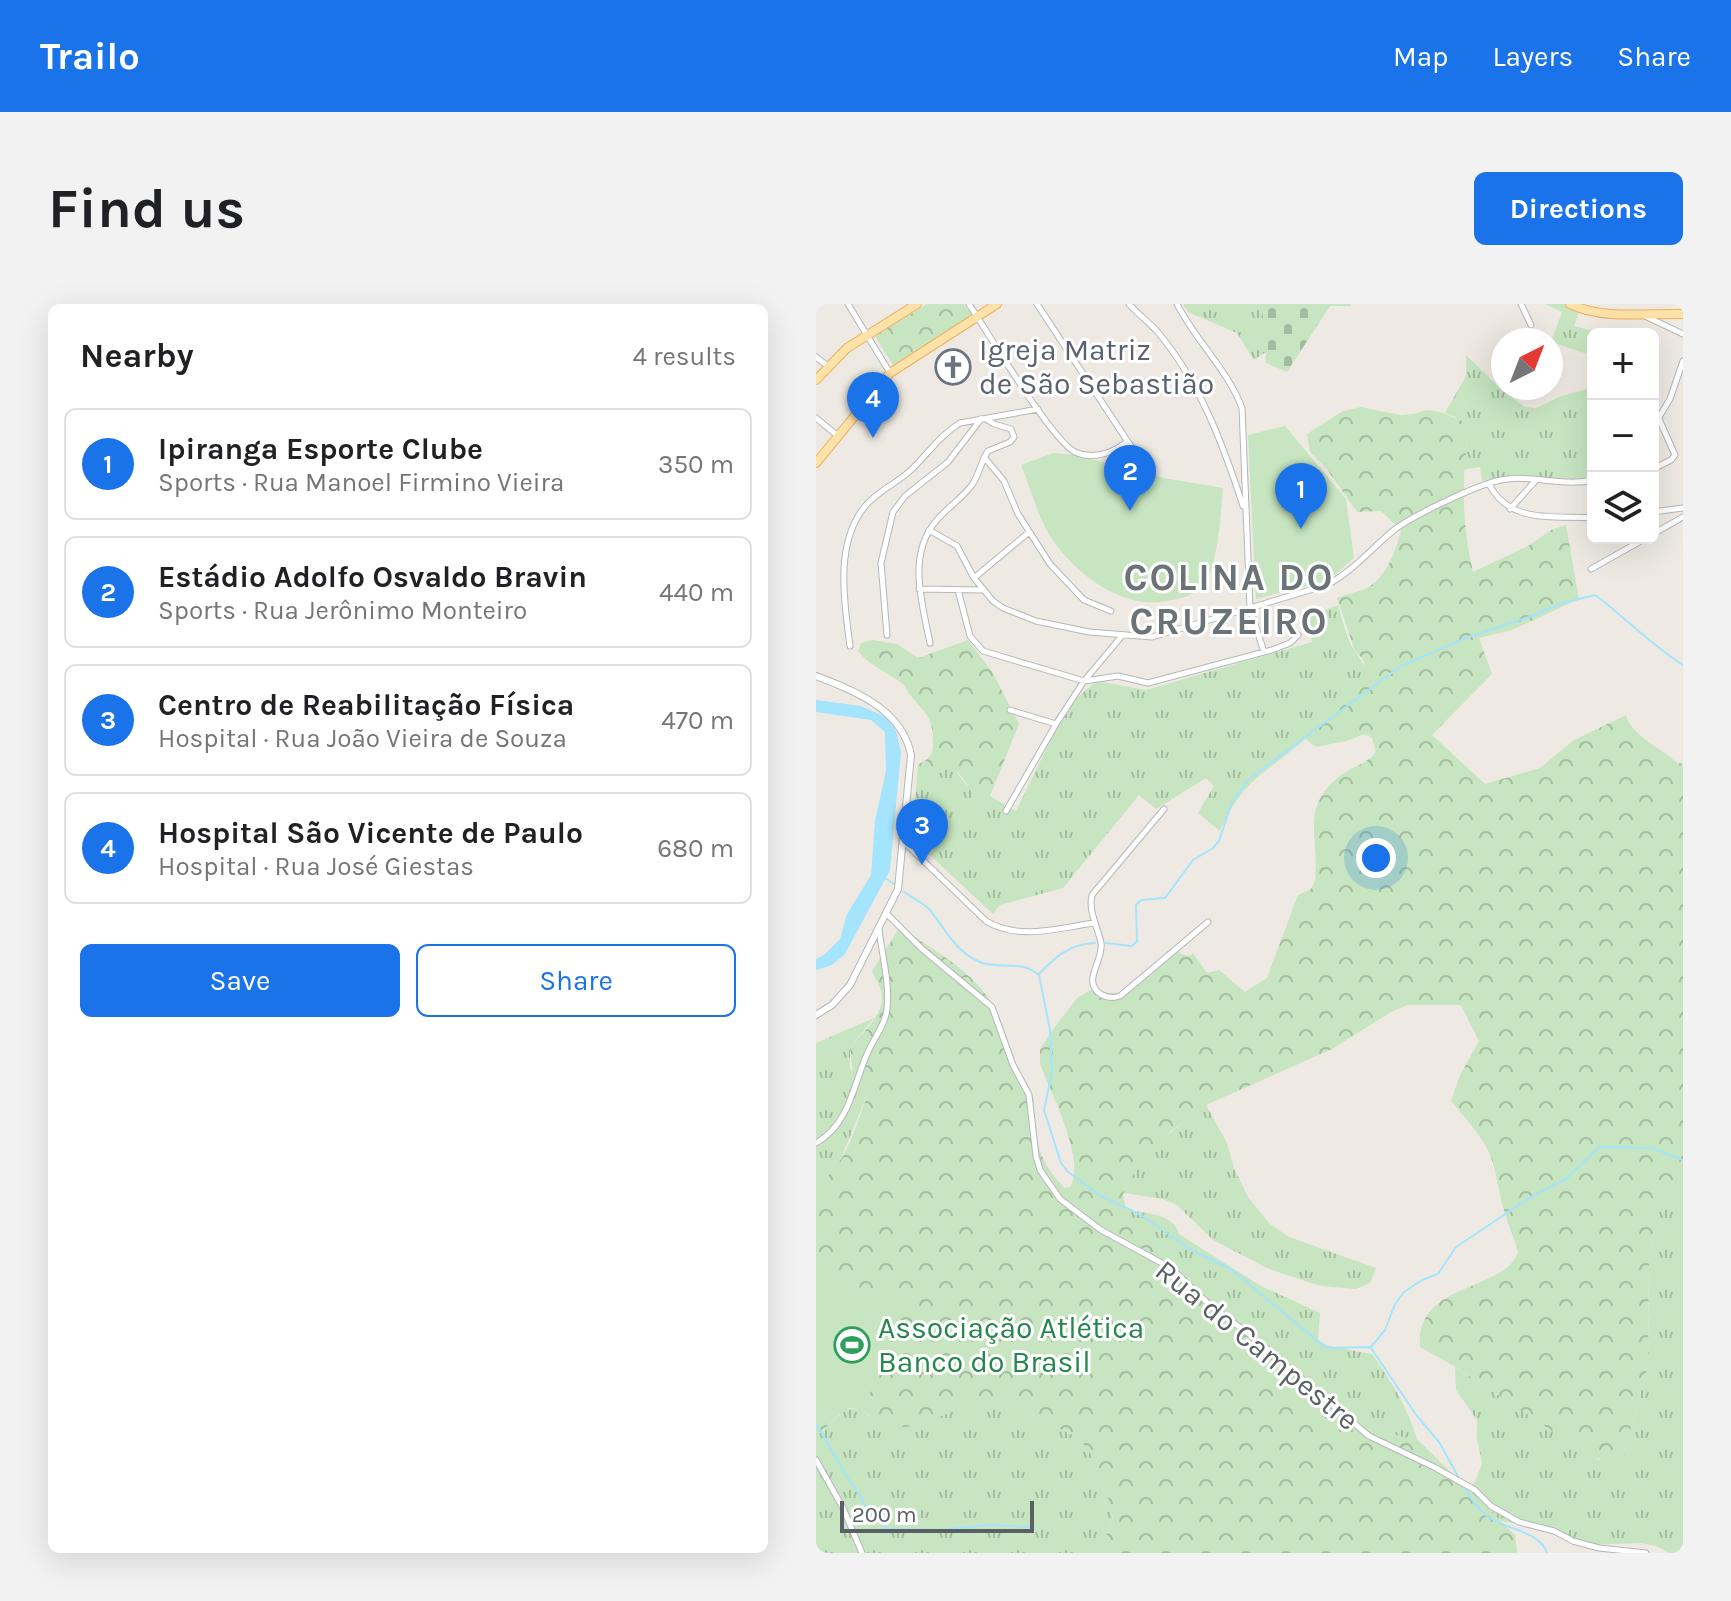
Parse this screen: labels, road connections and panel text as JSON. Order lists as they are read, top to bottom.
{
  "streets": {
    "street": ["Rua do Campestre"]
  },
  "districts": ["COLINA DO CRUZEIRO"],
  "places": {
    "church": ["Igreja Matriz de São Sebastião"],
    "sports": ["Associação Atlética Banco do Brasil"]
  },
  "scale_bar": "200 m",
  "north": "top right",
  "page": {
    "header": "Trailo",
    "nav": ["Map", "Layers", "Share"],
    "buttons": [
      "Directions",
      ["Save", "Share"]
    ],
    "title": "Find us",
    "heading": ["Nearby", "4 results"],
    "map_buttons": ["+", "−"],
    "pins": [
      "4",
      "2",
      "1",
      "3"
    ],
    "list": [
      {
        "mark": "1",
        "name": "Ipiranga Esporte Clube",
        "note": "Sports · Rua Manoel Firmino Vieira",
        "value": "350 m"
      },
      {
        "mark": "2",
        "name": "Estádio Adolfo Osvaldo Bravin",
        "note": "Sports · Rua Jerônimo Monteiro",
        "value": "440 m"
      },
      {
        "mark": "3",
        "name": "Centro de Reabilitação Física",
        "note": "Hospital · Rua João Vieira de Souza",
        "value": "470 m"
      },
      {
        "mark": "4",
        "name": "Hospital São Vicente de Paulo",
        "note": "Hospital · Rua José Giestas",
        "value": "680 m"
      }
    ],
    "scale": "200 m"
  }
}
